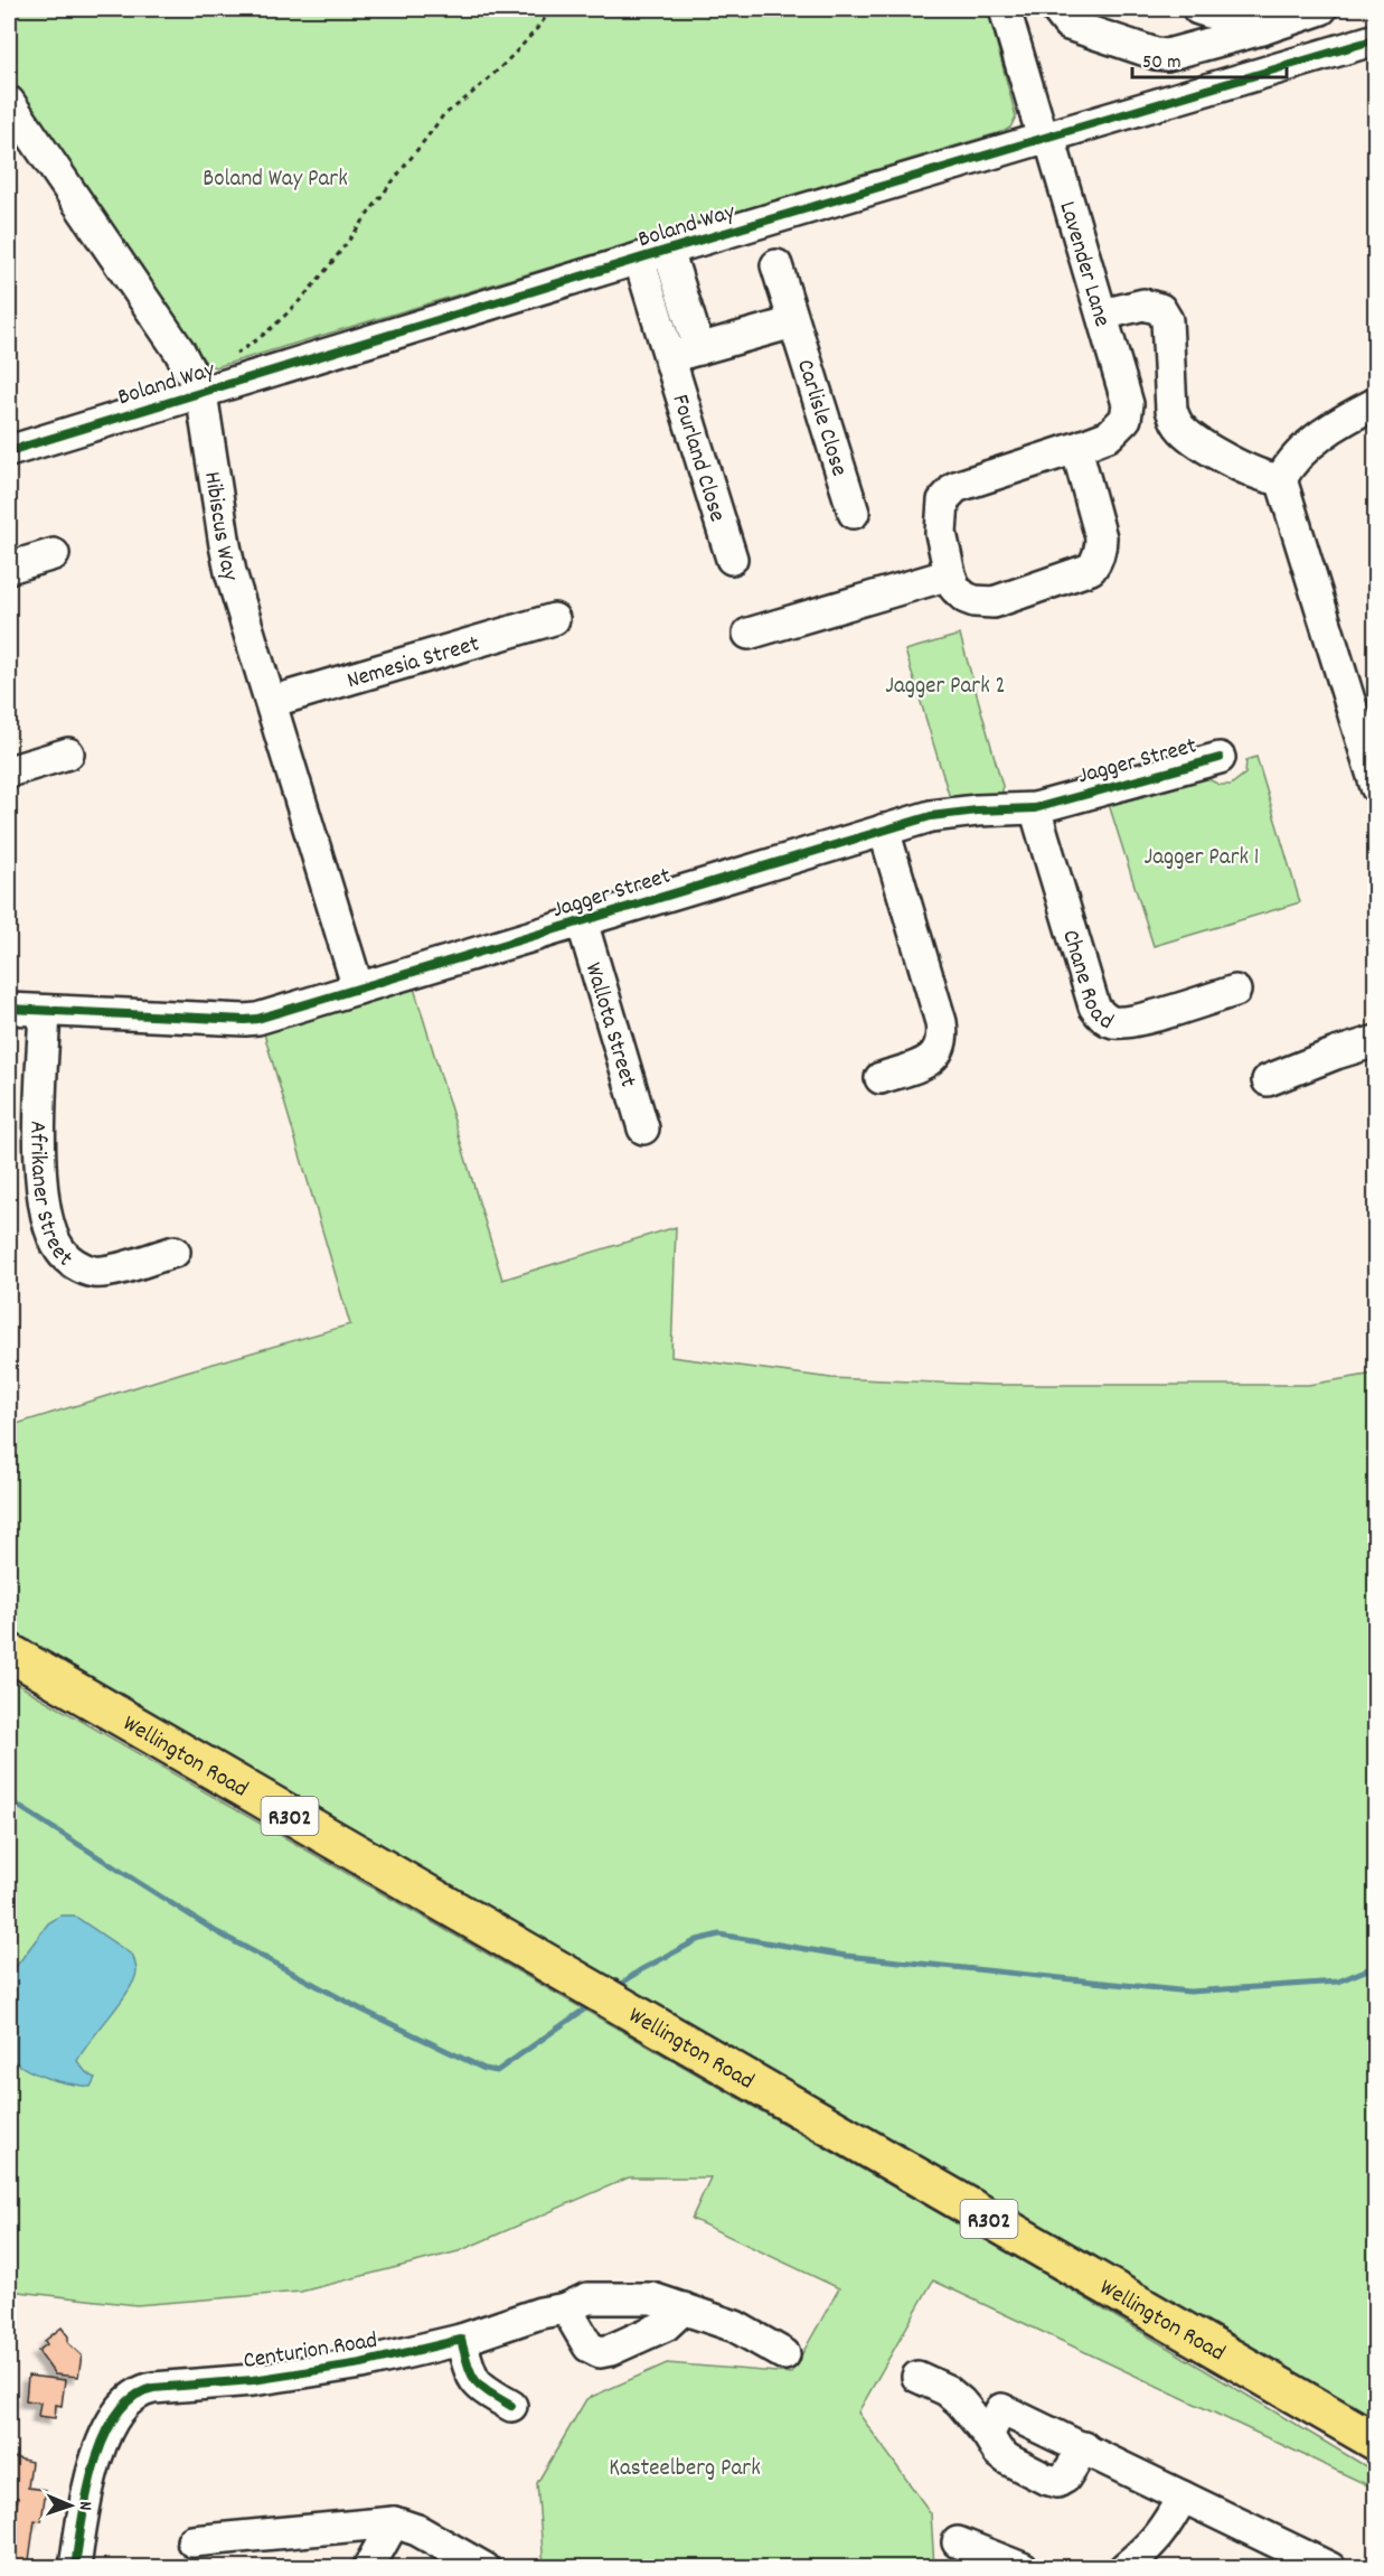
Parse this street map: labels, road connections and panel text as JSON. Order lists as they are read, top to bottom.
{
  "streets": {
    "main road": ["Wellington Road", "R302"],
    "street": [
      "Boland Way",
      "Lavender Lane",
      "Carlisle Close",
      "Fourland Close",
      "Hibiscus Way",
      "Nemesia Street",
      "Jagger Street",
      "Chane Road",
      "Wallota Street",
      "Afrikaner Street",
      "Centurion Road"
    ]
  },
  "crossings": [
    ["Boland Way", "Lavender Lane"],
    ["Boland Way", "Fourland Close"],
    ["Boland Way", "Hibiscus Way"],
    ["Hibiscus Way", "Nemesia Street"],
    ["Hibiscus Way", "Jagger Street"],
    ["Jagger Street", "Chane Road"],
    ["Jagger Street", "Wallota Street"],
    ["Jagger Street", "Afrikaner Street"]
  ],
  "parks": [
    "Boland Way Park",
    "Jagger Park 2",
    "Jagger Park 1",
    "Kasteelberg Park"
  ],
  "scale_bar": "50 m",
  "north": "right"
}
